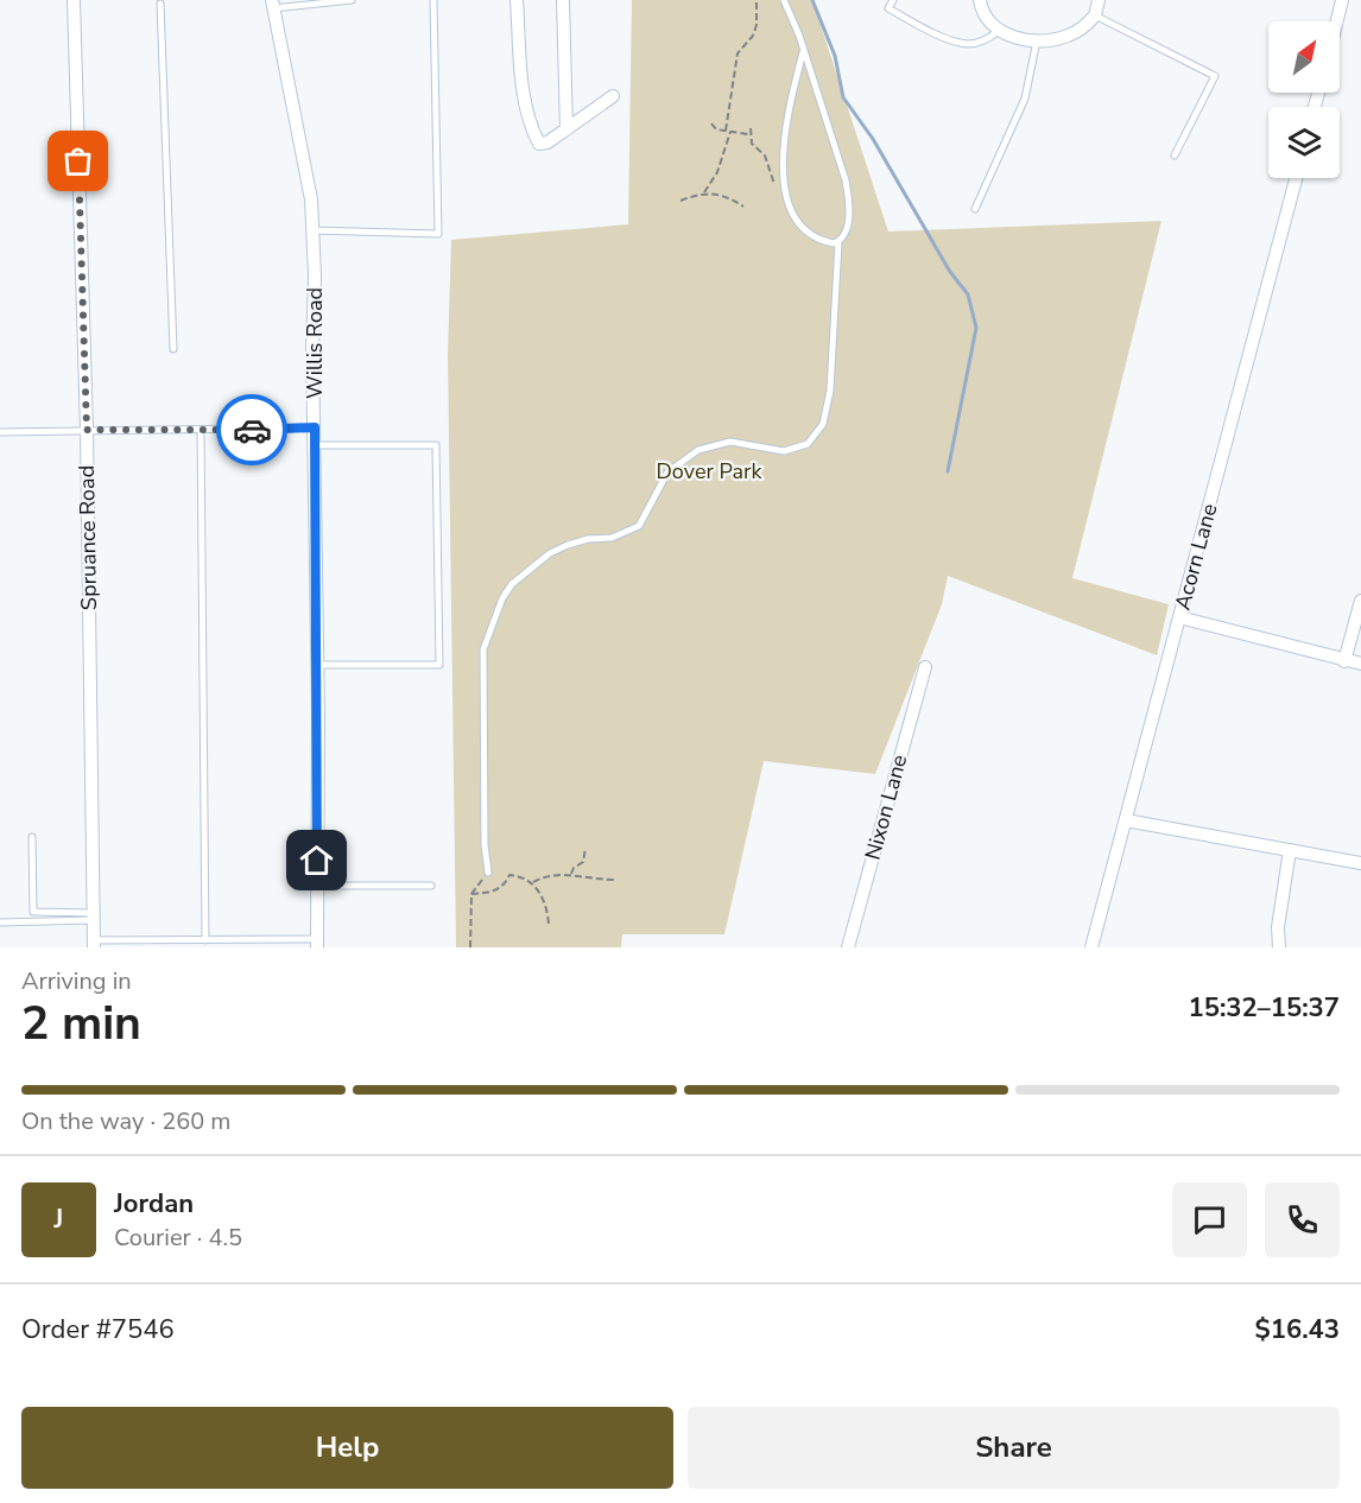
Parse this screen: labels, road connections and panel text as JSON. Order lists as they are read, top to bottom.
{
  "streets": {
    "street": [
      "Willis Road",
      "Spruance Road",
      "Acorn Lane",
      "Nixon Lane"
    ]
  },
  "parks": ["Dover Park"],
  "north": "top right",
  "page": {
    "heading": ["2 min", "Arriving in", "15:32–15:37"],
    "panel": [
      "Jordan",
      "Courier · 4.5",
      "Order #7546",
      "$16.43"
    ],
    "bar": "On the way · 260 m",
    "round": "J",
    "buttons": ["Help", "Share"]
  }
}
